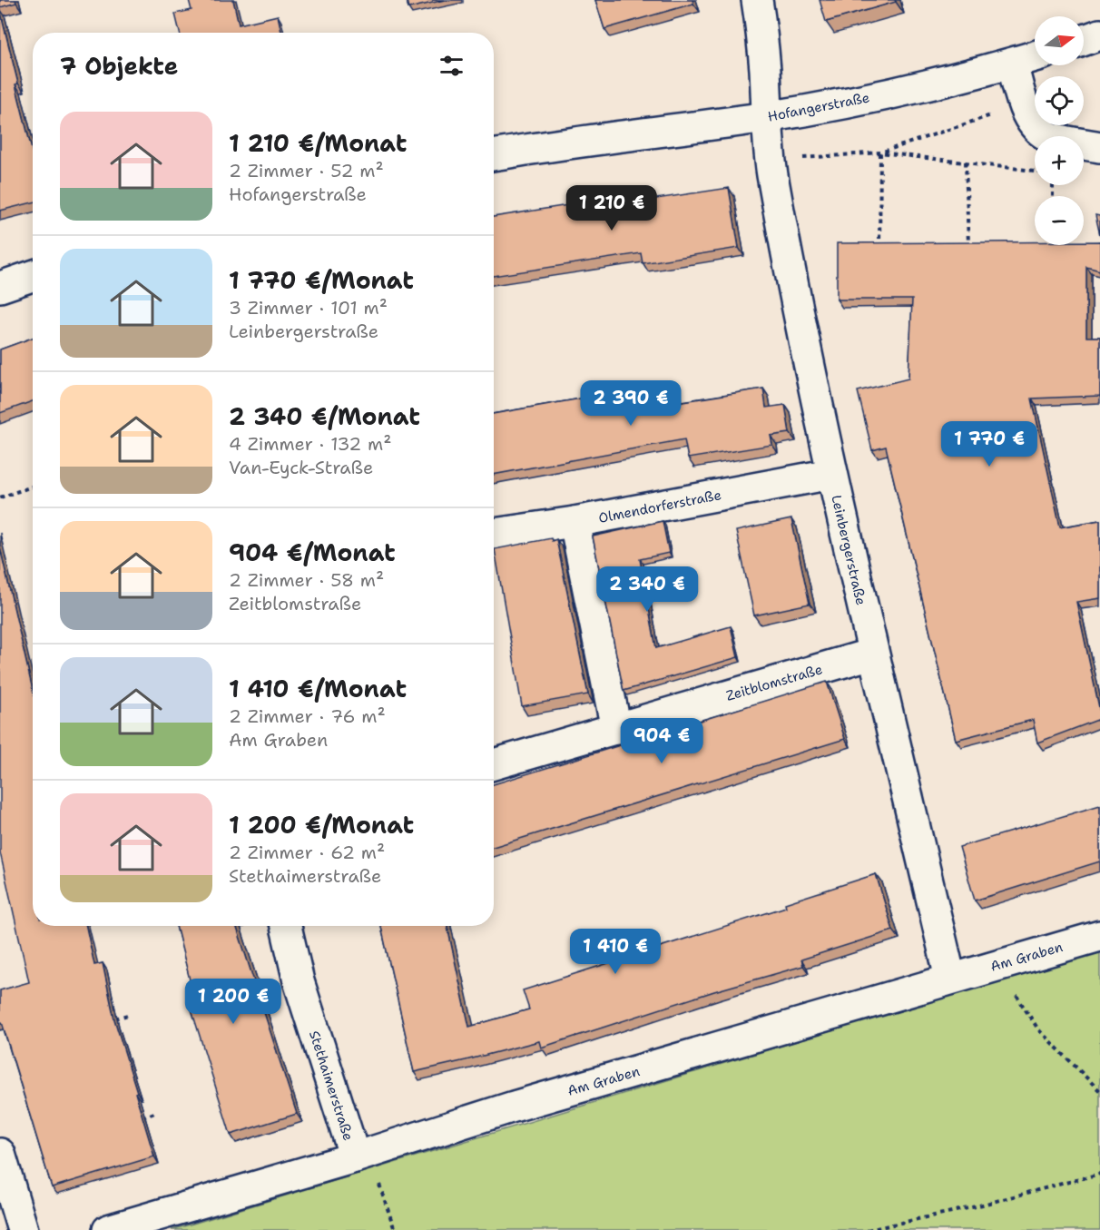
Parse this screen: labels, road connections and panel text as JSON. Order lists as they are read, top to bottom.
{
  "streets": {
    "street": [
      "Hofangerstraße",
      "Olmendorferstraße",
      "Leinbergerstraße",
      "Zeitblomstraße",
      "Am Graben",
      "Stethaimerstraße"
    ]
  },
  "crossings": [
    ["Hofangerstraße", "Leinbergerstraße"],
    ["Olmendorferstraße", "Leinbergerstraße"],
    ["Leinbergerstraße", "Zeitblomstraße"],
    ["Leinbergerstraße", "Am Graben"],
    ["Am Graben", "Stethaimerstraße"]
  ],
  "north": "right",
  "page": {
    "map_buttons": ["+", "−"],
    "heading": "7 Objekte",
    "list": [
      {
        "name": "1 210 €/Monat",
        "note": "2 Zimmer · 52 m² · Hofangerstraße"
      },
      {
        "name": "1 770 €/Monat",
        "note": "3 Zimmer · 101 m² · Leinbergerstraße"
      },
      {
        "name": "2 340 €/Monat",
        "note": "4 Zimmer · 132 m² · Van-Eyck-Straße"
      },
      {
        "name": "904 €/Monat",
        "note": "2 Zimmer · 58 m² · Zeitblomstraße"
      },
      {
        "name": "1 410 €/Monat",
        "note": "2 Zimmer · 76 m² · Am Graben"
      },
      {
        "name": "1 200 €/Monat",
        "note": "2 Zimmer · 62 m² · Stethaimerstraße"
      }
    ],
    "price": [
      "1 210 €",
      "2 390 €",
      "1 770 €",
      "2 340 €",
      "904 €",
      "1 410 €",
      "1 200 €"
    ]
  }
}
